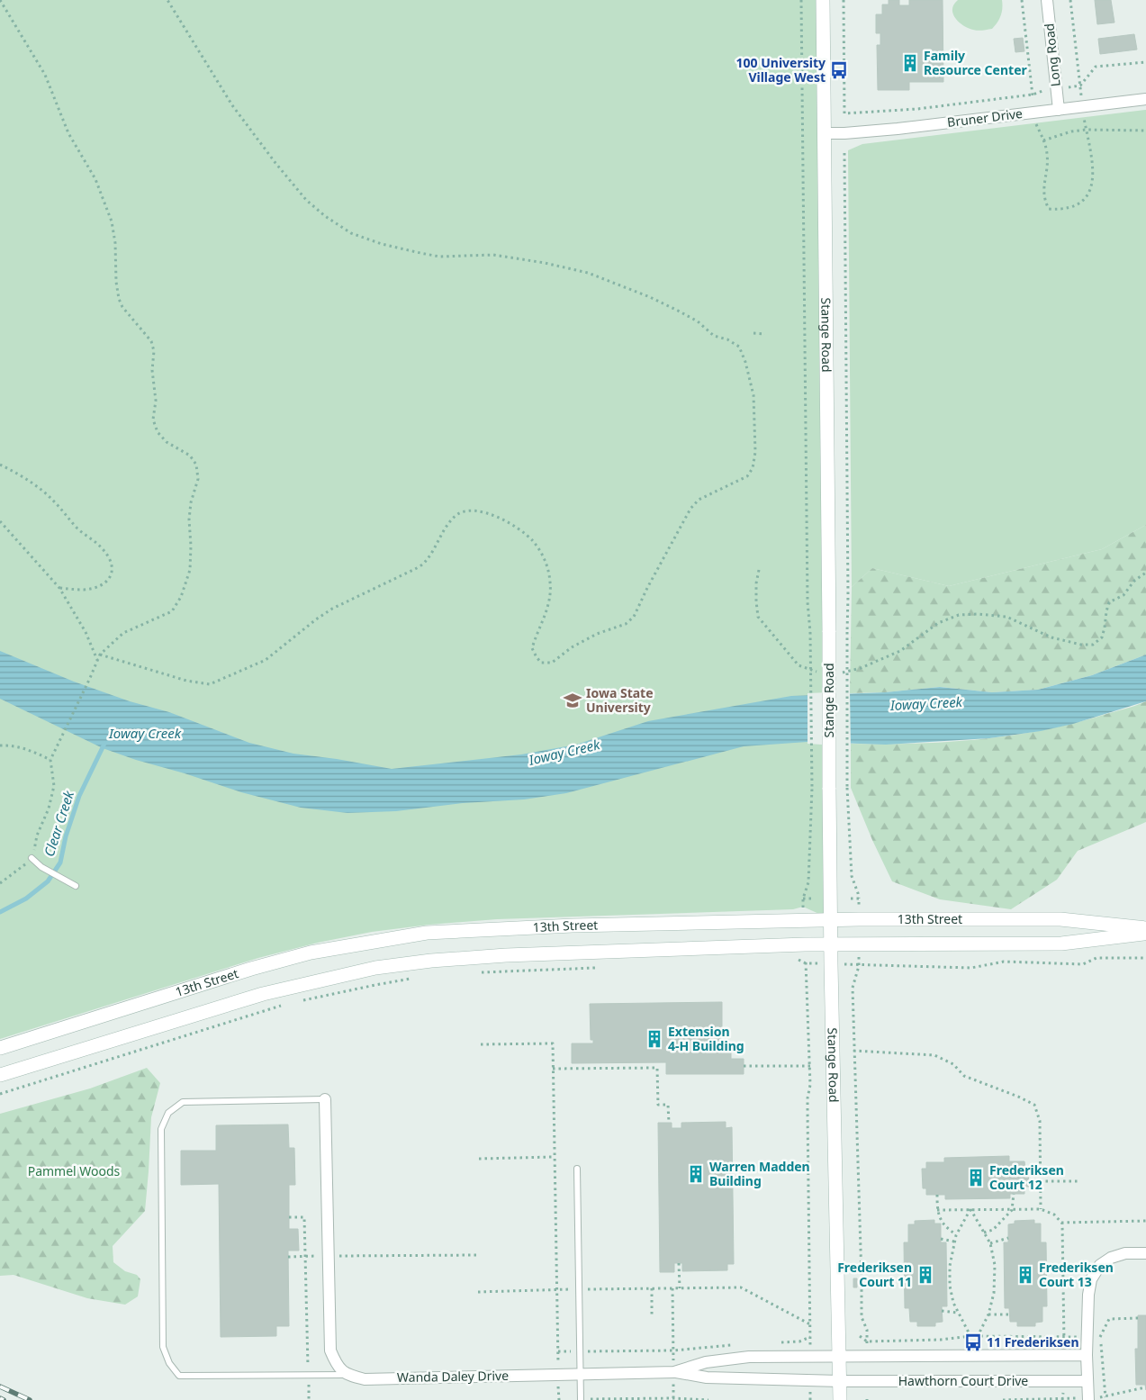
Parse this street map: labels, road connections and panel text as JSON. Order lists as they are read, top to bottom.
{
  "streets": {
    "main road": ["Stange Road", "13th Street"],
    "street": [
      "Long Road",
      "Bruner Drive",
      "Wanda Daley Drive",
      "Hawthorn Court Drive"
    ]
  },
  "crossings": [
    ["Long Road", "Bruner Drive"],
    ["Bruner Drive", "Stange Road"],
    ["Stange Road", "13th Street"],
    ["Stange Road", "Wanda Daley Drive"],
    ["Stange Road", "Hawthorn Court Drive"],
    ["Wanda Daley Drive", "Hawthorn Court Drive"]
  ],
  "water": ["Ioway Creek", "Clear Creek"],
  "parks": ["Pammel Woods"],
  "places": {
    "building": [
      "Family Resource Center",
      "Extension 4-H Building",
      "Warren Madden Building",
      "Frederiksen Court 12",
      "Frederiksen Court 11",
      "Frederiksen Court 13"
    ],
    "bus stop": ["100 University Village West", "11 Frederiksen"],
    "school or university": ["Iowa State University"]
  }
}
